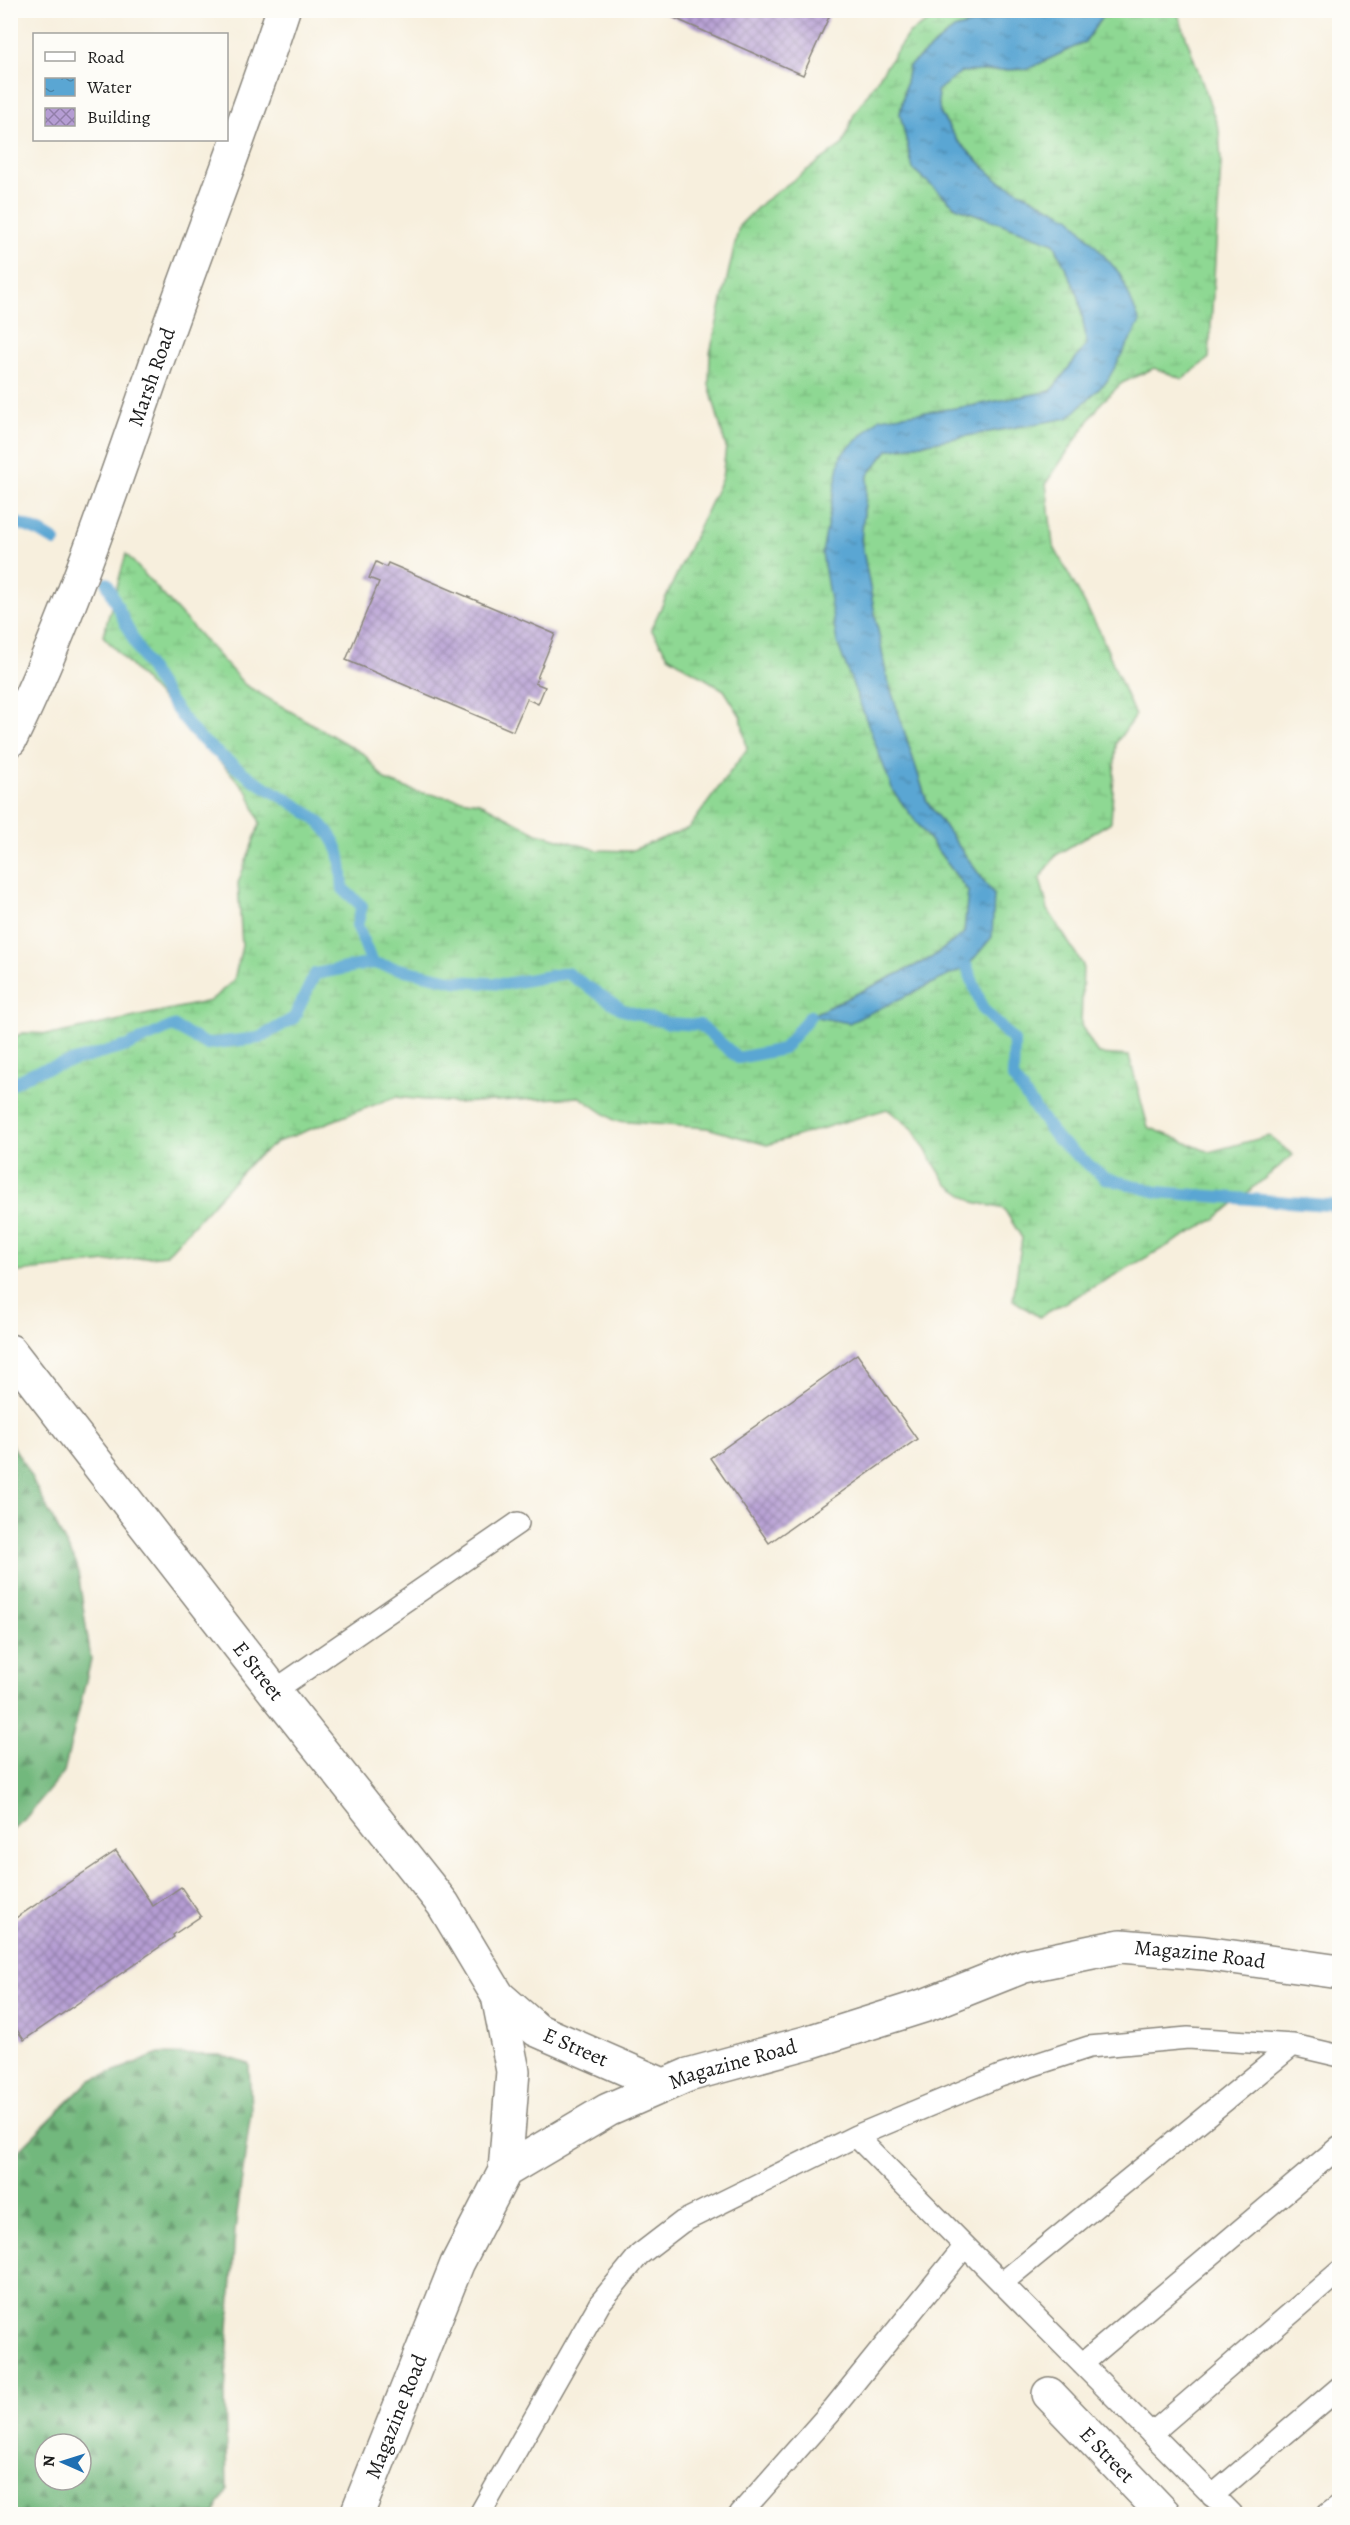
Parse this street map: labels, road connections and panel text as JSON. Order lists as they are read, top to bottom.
{
  "streets": {
    "street": ["Marsh Road", "E Street", "Magazine Road"]
  },
  "crossings": [
    ["E Street", "Magazine Road"]
  ],
  "legend": ["Road", "Water", "Building"],
  "north": "left"
}
